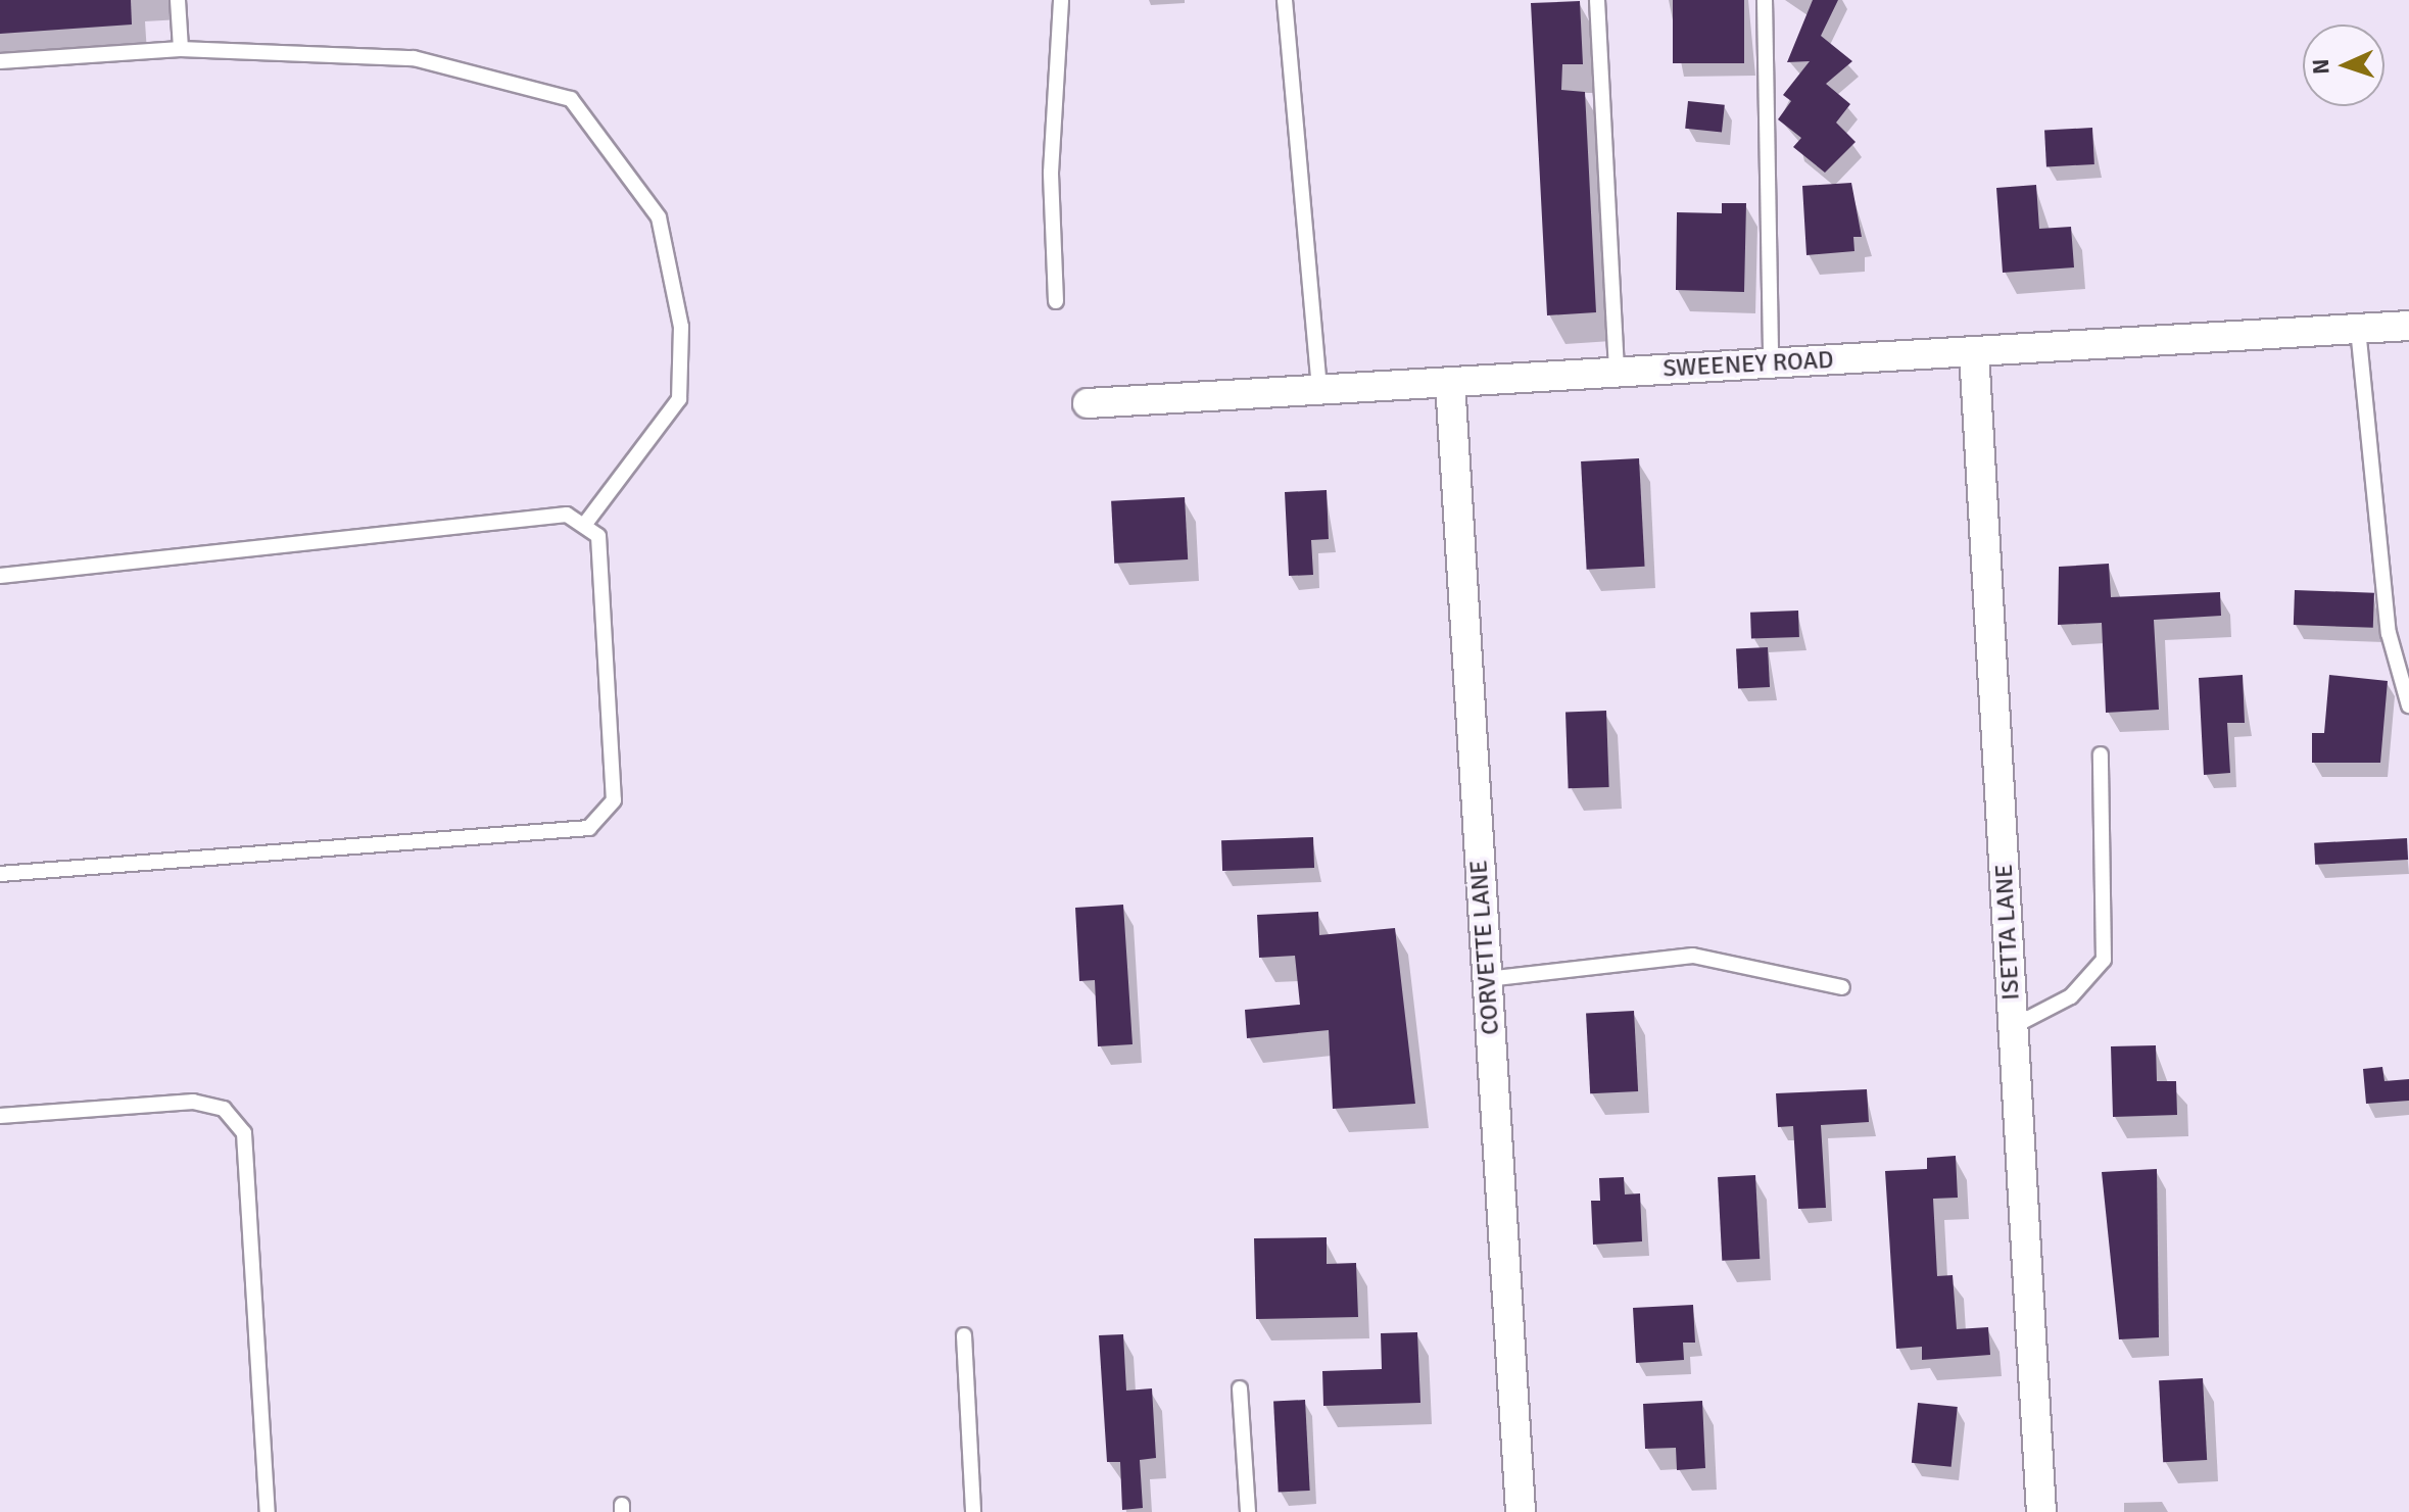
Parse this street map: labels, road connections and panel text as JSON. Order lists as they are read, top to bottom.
{
  "streets": {
    "street": ["SWEENEY ROAD", "ISETTA LANE", "CORVETTE LANE"]
  },
  "crossings": [
    ["SWEENEY ROAD", "ISETTA LANE"],
    ["SWEENEY ROAD", "CORVETTE LANE"]
  ],
  "north": "left"
}
